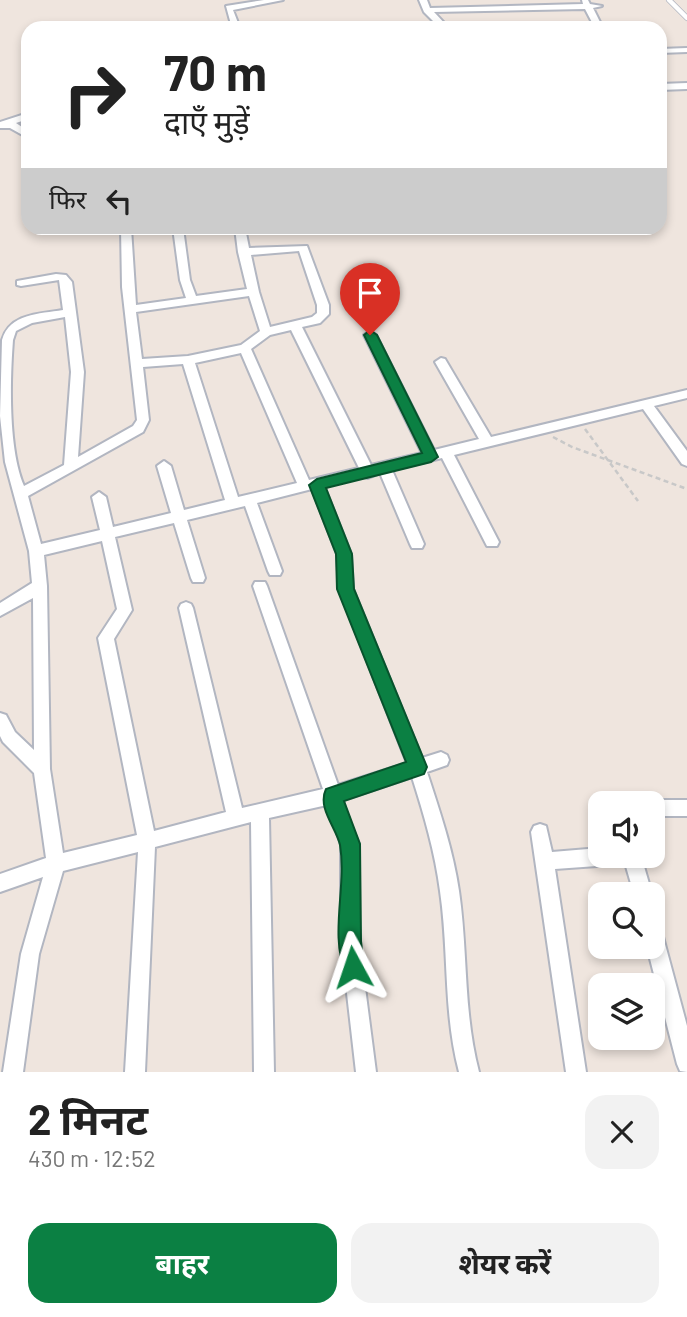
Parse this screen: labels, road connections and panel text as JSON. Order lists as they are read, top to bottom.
{
  "page": {
    "turn": ["70 m", "दाएँ मुड़ें"],
    "then": "फिर",
    "heading": ["2 मिनट", "430 m · 12:52"],
    "buttons": ["बाहर", "शेयर करें"]
  }
}
